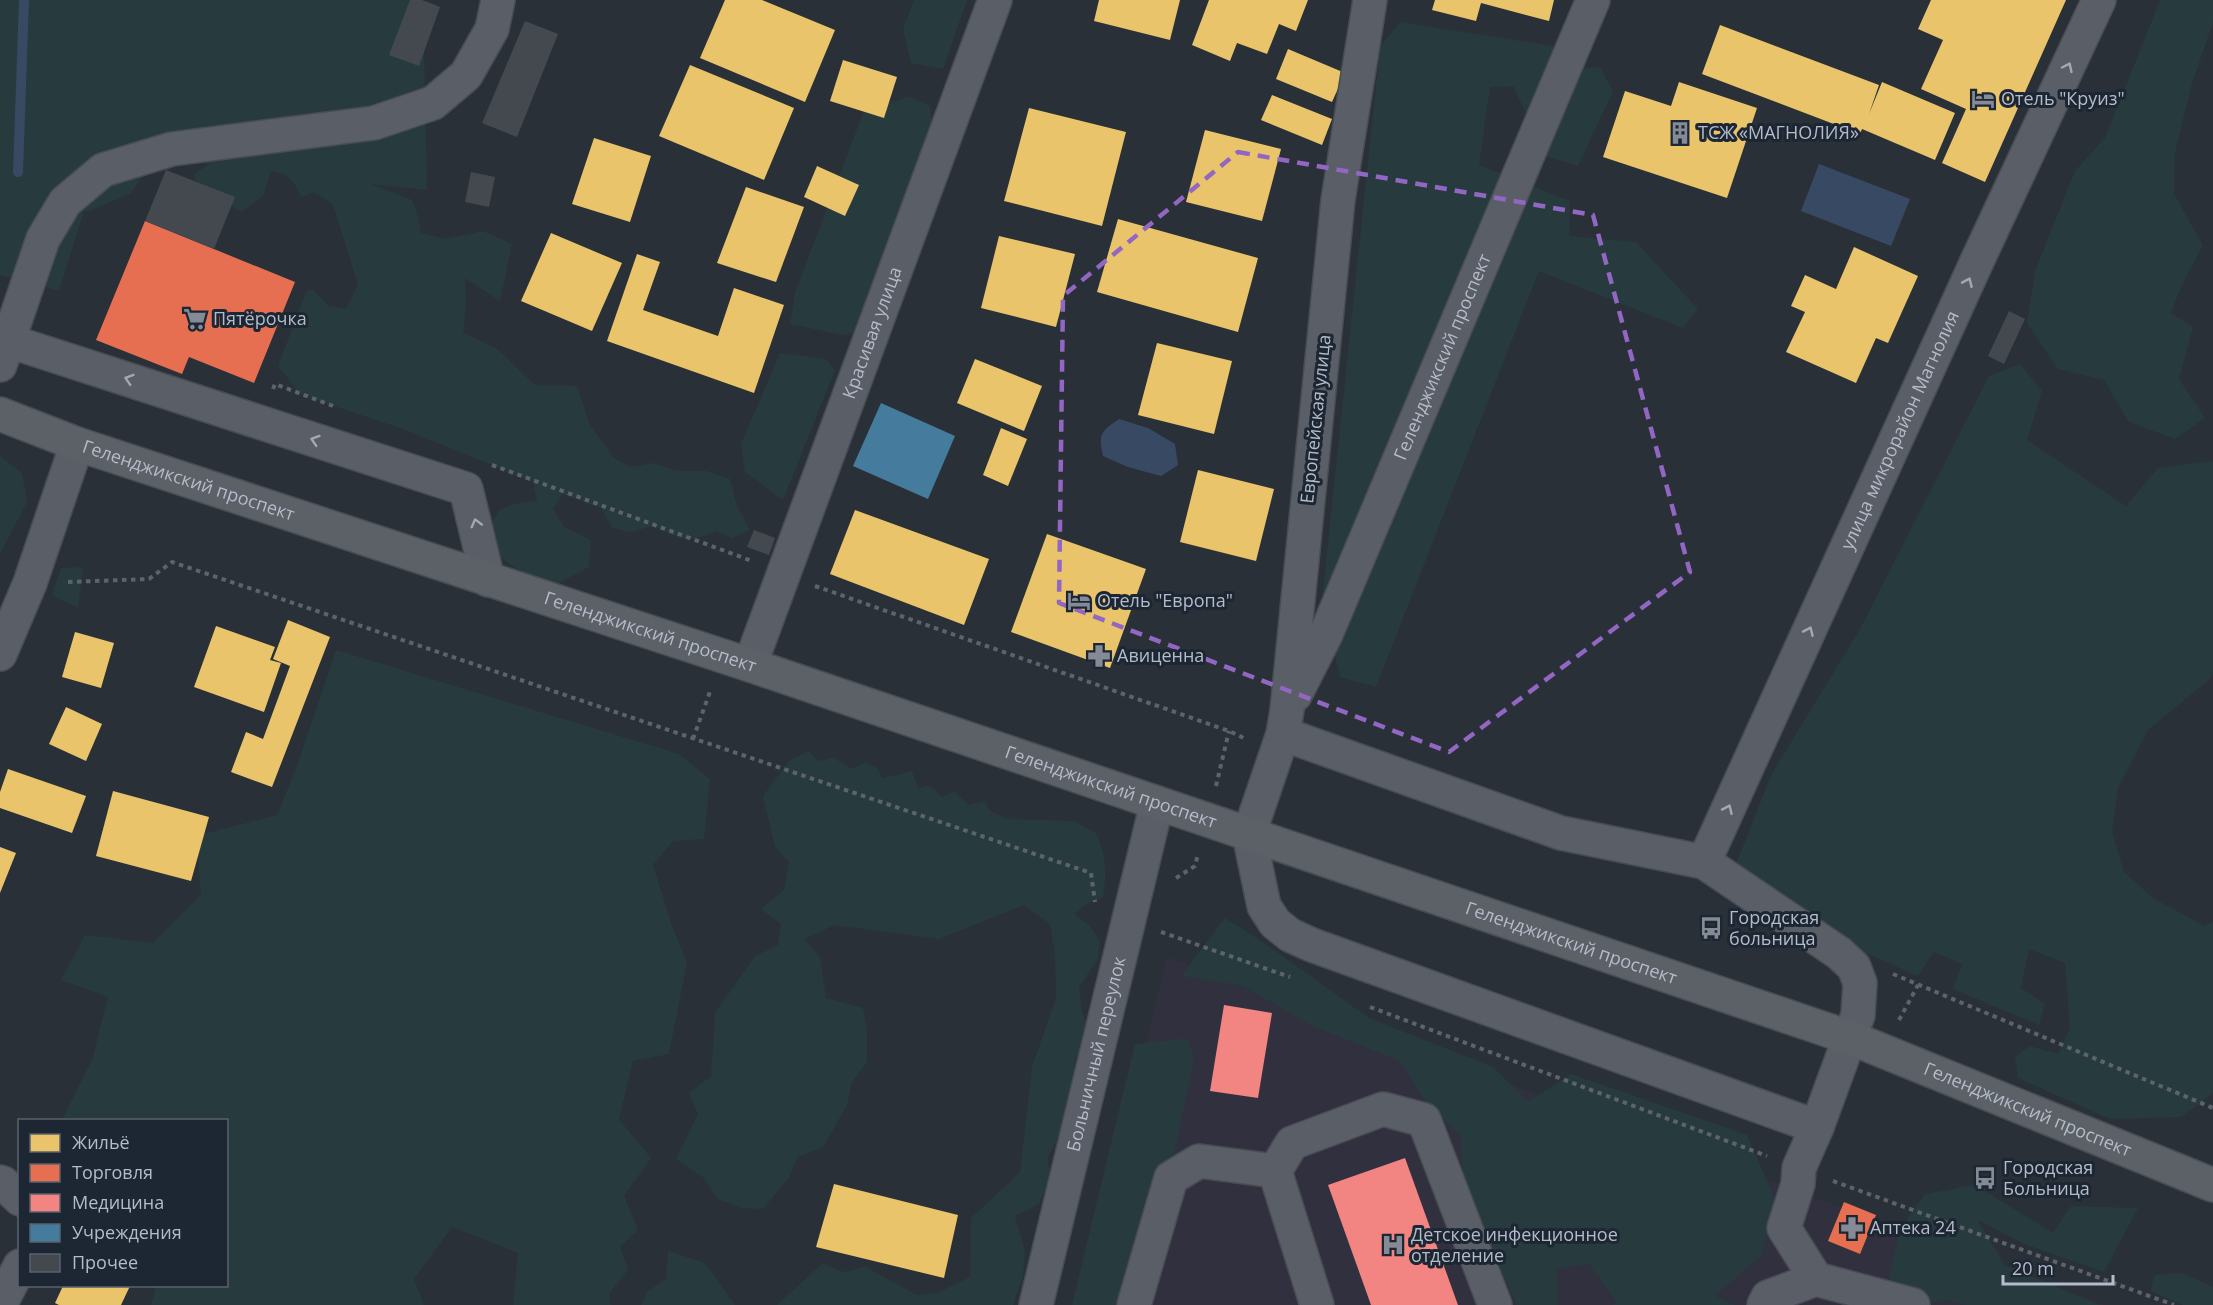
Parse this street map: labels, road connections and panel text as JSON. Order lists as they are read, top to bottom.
{
  "streets": {
    "main road": ["Геленджикский проспект"],
    "street": [
      "Красивая улица",
      "Европейская улица",
      "улица микрорайон Магнолия",
      "Больничный переулок"
    ]
  },
  "crossings": [
    ["Красивая улица", "Геленджикский проспект"],
    ["Геленджикский проспект", "Европейская улица"],
    ["Геленджикский проспект", "Больничный переулок"]
  ],
  "one_way": ["улица микрорайон Магнолия"],
  "places": {
    "hotel": ["Отель \"Круиз\"", "Отель \"Европа\""],
    "building": ["ТСЖ «МАГНОЛИЯ»"],
    "supermarket": ["Пятёрочка"],
    "pharmacy": ["Авиценна", "Аптека 24"],
    "bus stop": ["Городская больница", "Городская Больница"],
    "hospital": ["Детское инфекционное отделение"]
  },
  "legend": [
    "Жильё",
    "Торговля",
    "Медицина",
    "Учреждения",
    "Прочее"
  ],
  "scale_bar": "20 m"
}
